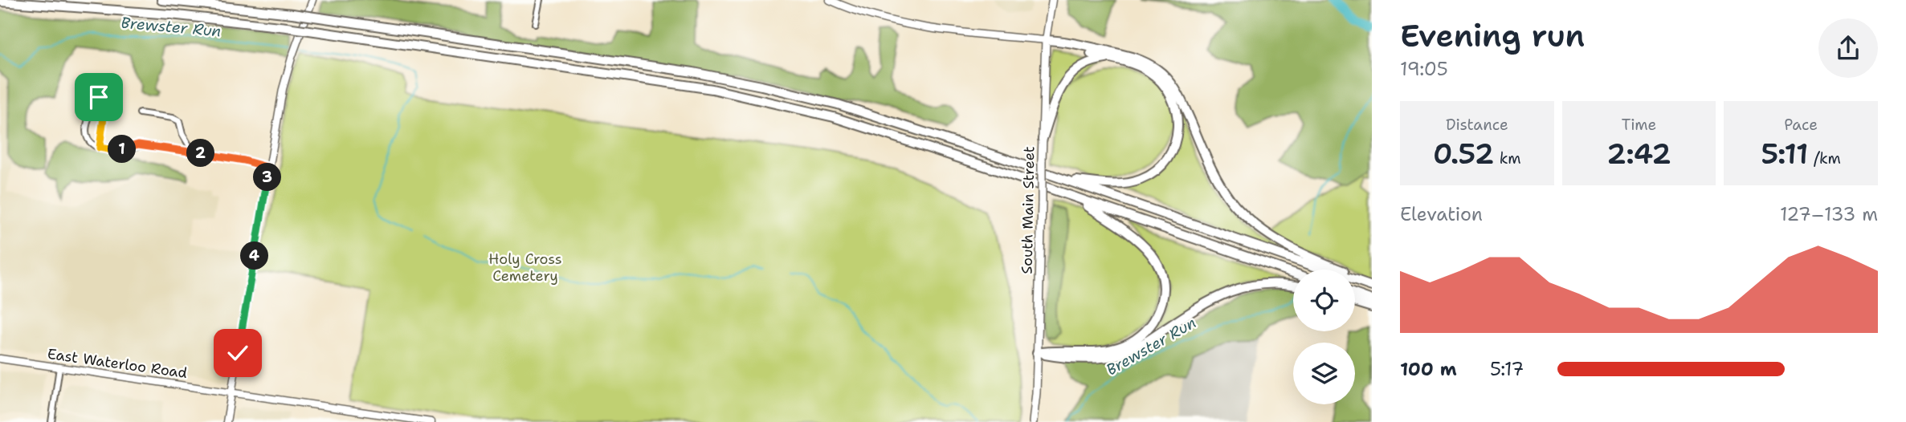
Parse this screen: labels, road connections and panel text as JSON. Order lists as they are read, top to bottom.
{
  "streets": {
    "main road": ["South Main Street"],
    "street": ["East Waterloo Road"]
  },
  "water": ["Brewster Run"],
  "parks": ["Holy Cross Cemetery"],
  "page": {
    "heading": ["Evening run", "19:05"],
    "stats": [
      ["Distance", "0.52 km"],
      ["Time", "2:42"],
      ["Pace", "5:11 /km"]
    ],
    "pins": [
      "1",
      "2",
      "3",
      "4"
    ],
    "chart": ["Elevation", "127–133 m"],
    "list": [
      {
        "name": "100 m",
        "note": "5:17"
      }
    ]
  }
}
